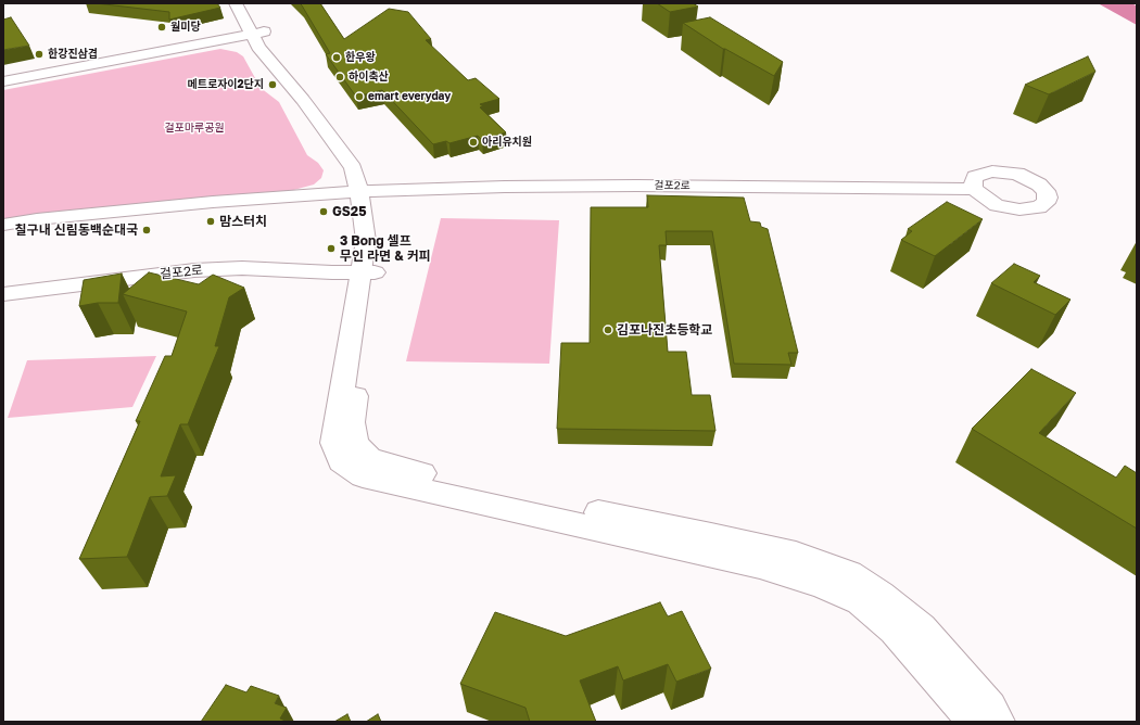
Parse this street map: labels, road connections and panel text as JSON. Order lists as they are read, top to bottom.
{
  "streets": {
    "street": ["걸포2로"]
  },
  "parks": ["걸포마루공원"],
  "places": [
    "월미당",
    "한강진삼겹",
    "한우왕",
    "하이축산",
    "메트로자이2단지",
    "emart everyday",
    "아리유치원",
    "GS25",
    "맘스터치",
    "칠구내 신림동백순대국",
    "3 Bong 셀프 무인 라면 & 커피",
    "김포나진초등학교"
  ]
}
